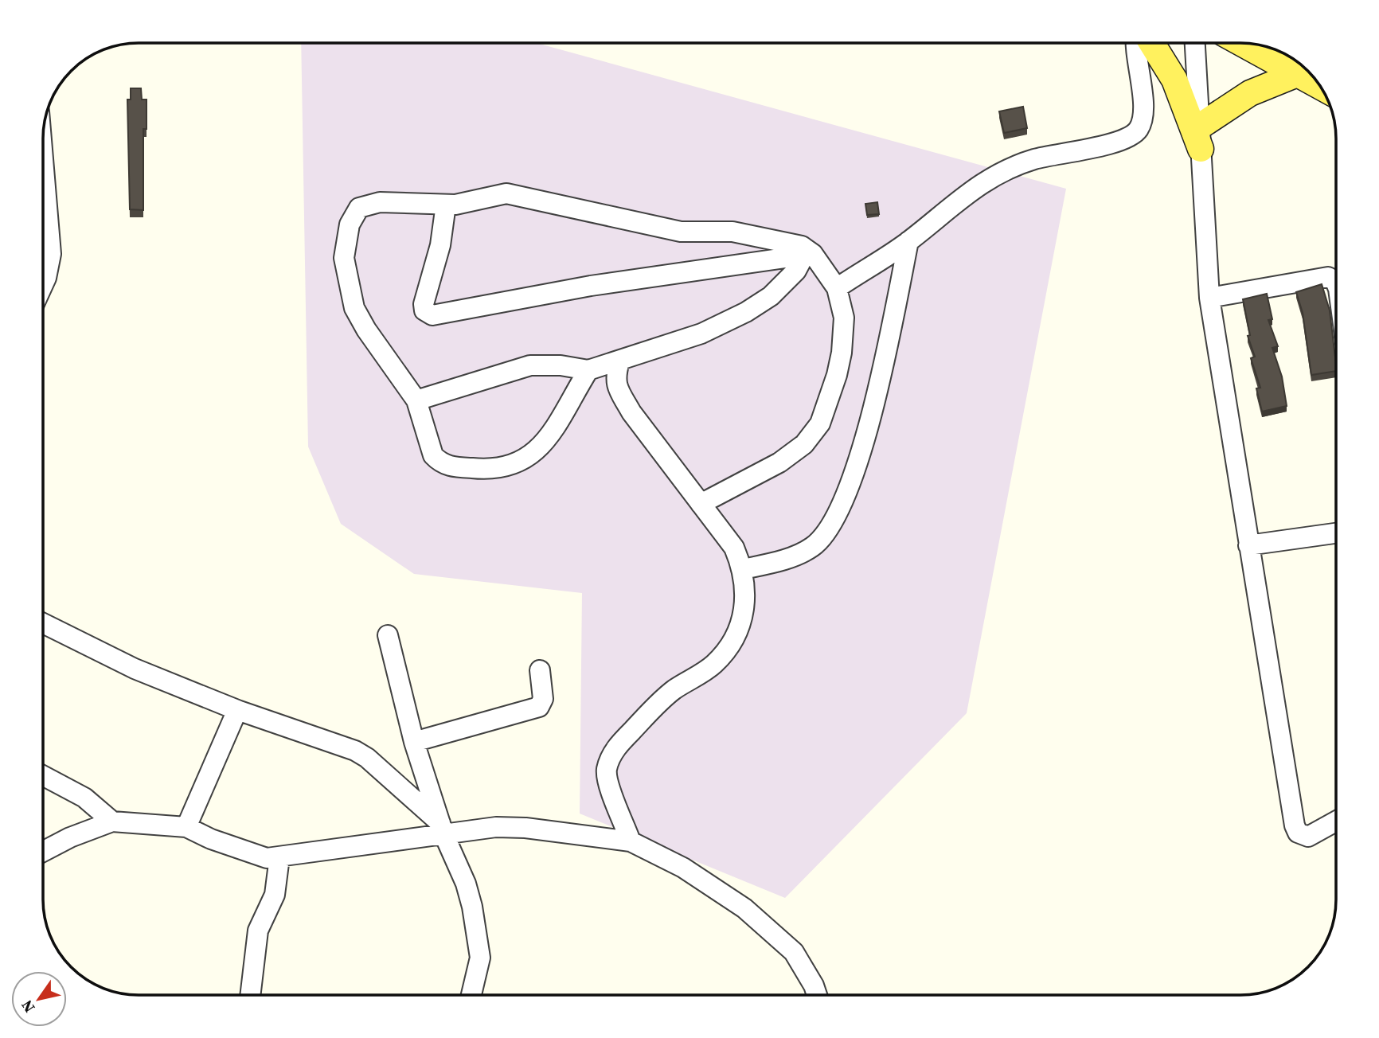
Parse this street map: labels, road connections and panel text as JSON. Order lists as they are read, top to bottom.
{
  "north": "bottom left"
}
